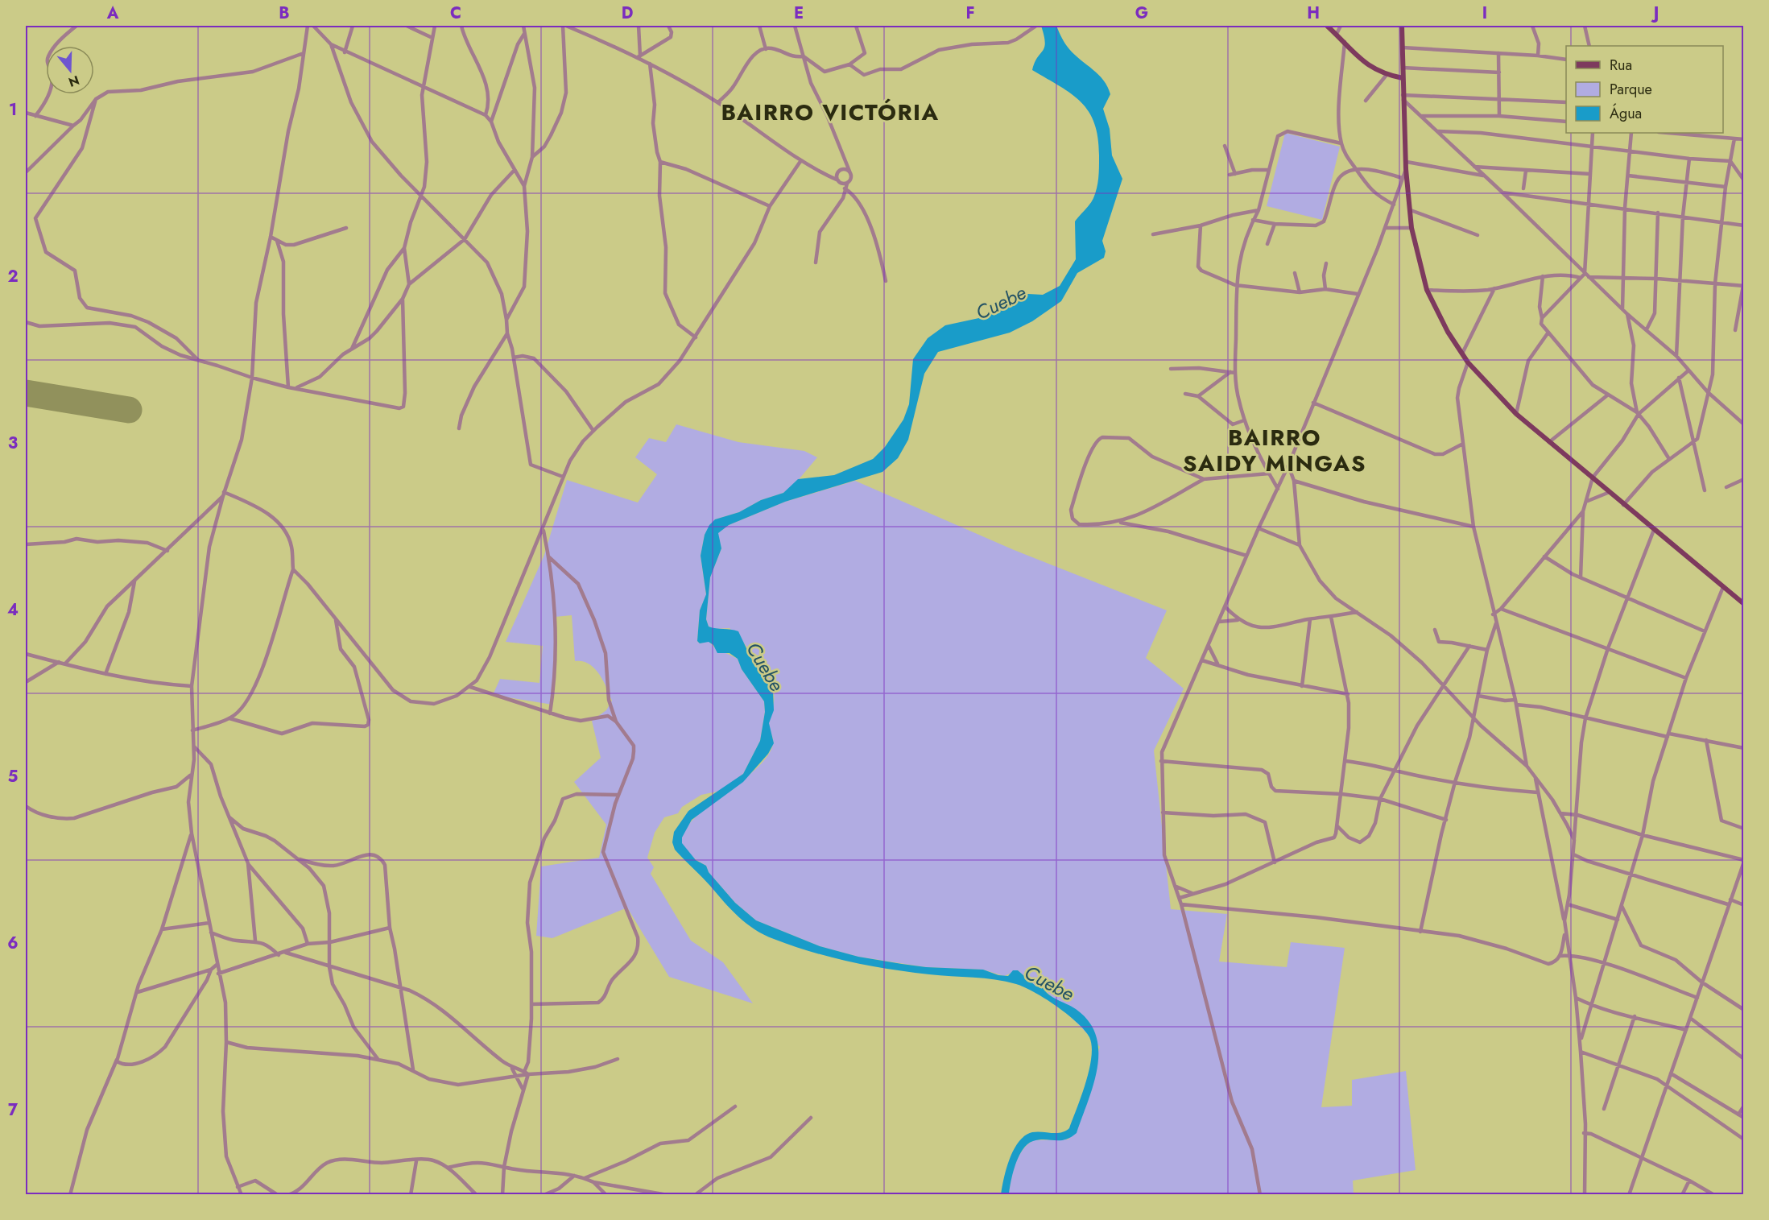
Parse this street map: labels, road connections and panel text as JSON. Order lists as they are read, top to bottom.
{
  "districts": ["BAIRRO VICTÓRIA", "BAIRRO SAIDY MINGAS"],
  "water": ["Cuebe"],
  "legend": ["Rua", "Parque", "Água"],
  "north": "bottom",
  "grid": {
    "columns": [
      "A",
      "B",
      "C",
      "D",
      "E",
      "F",
      "G",
      "H",
      "I",
      "J"
    ],
    "rows": [
      "1",
      "2",
      "3",
      "4",
      "5",
      "6",
      "7"
    ]
  }
}
